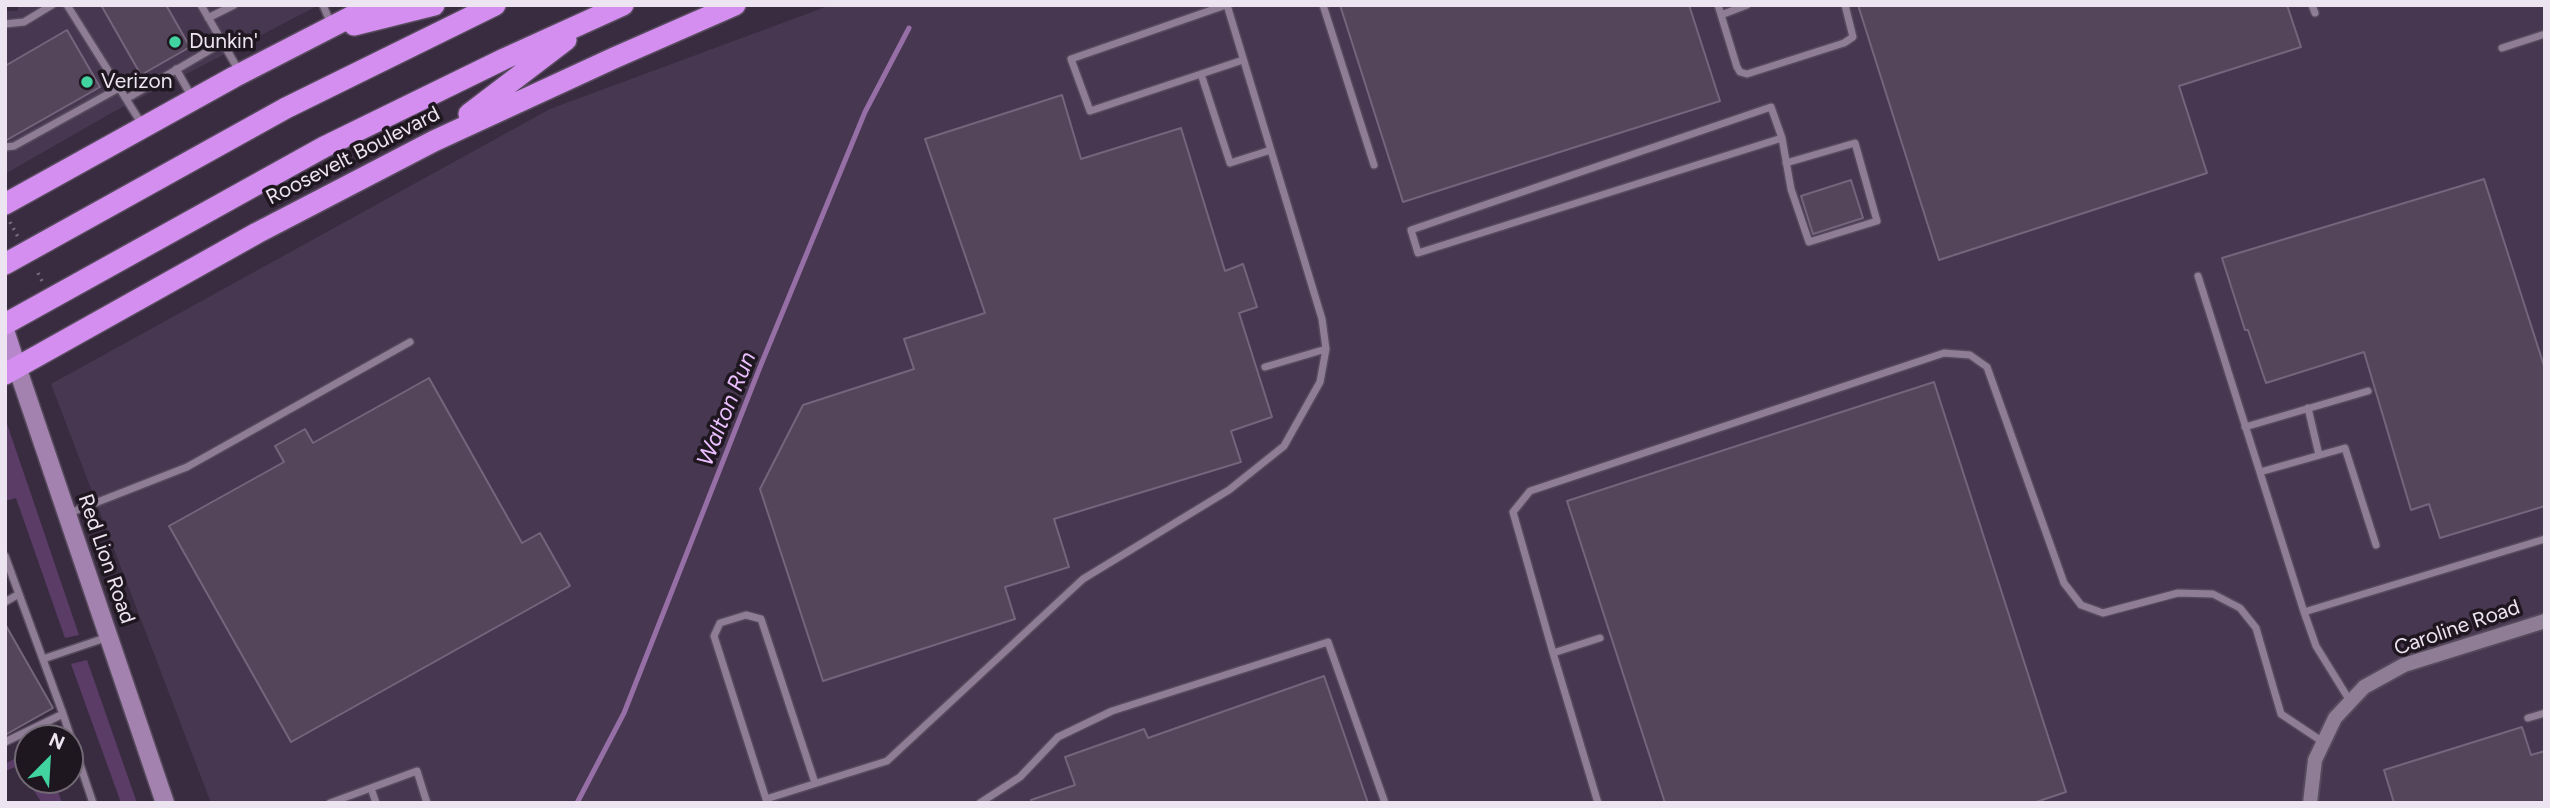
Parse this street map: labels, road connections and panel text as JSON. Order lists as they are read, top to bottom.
{
  "streets": {
    "highway": ["Roosevelt Boulevard"],
    "main road": ["Red Lion Road"],
    "street": ["Caroline Road"]
  },
  "crossings": [
    ["Roosevelt Boulevard", "Red Lion Road"]
  ],
  "water": ["Walton Run"],
  "places": ["Dunkin'", "Verizon"],
  "north": "top right"
}
